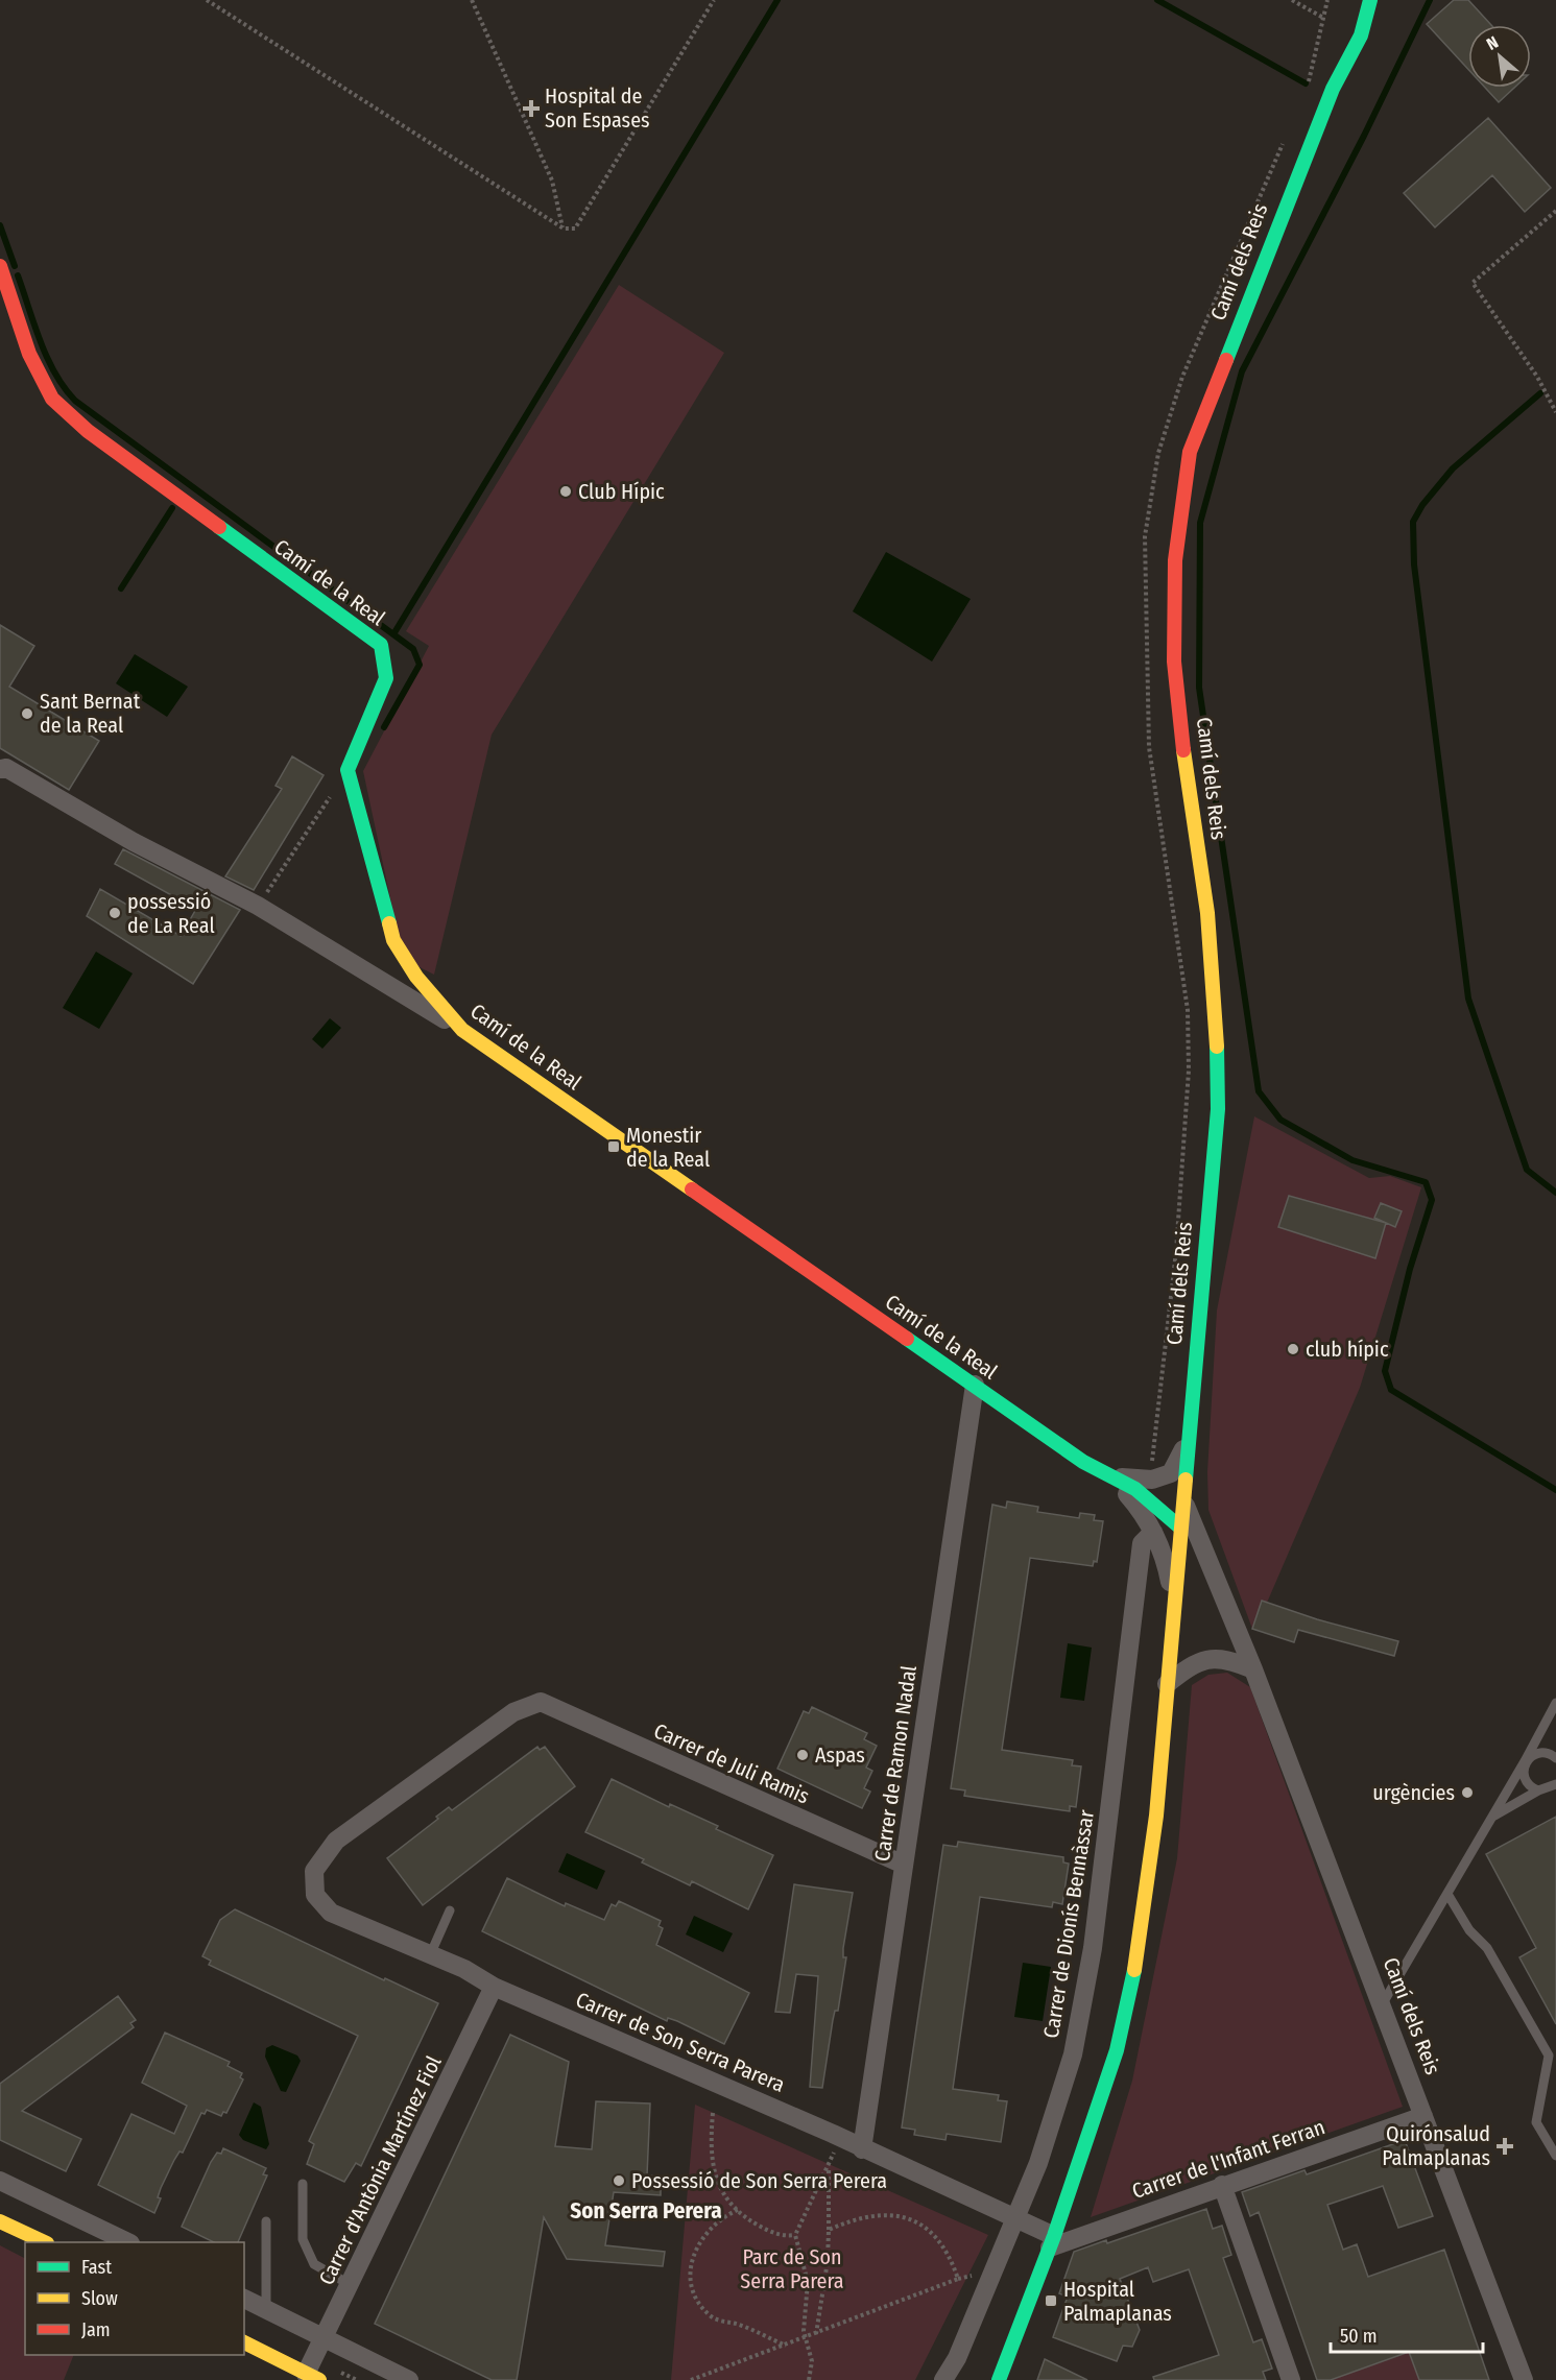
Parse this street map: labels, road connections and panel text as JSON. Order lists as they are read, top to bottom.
{
  "streets": {
    "street": [
      "Camí dels Reis",
      "Camí de la Real",
      "Carrer de Juli Ramis",
      "Carrer de Ramon Nadal",
      "Carrer de Dionís Bennàssar",
      "Carrer de Son Serra Parera",
      "Carrer de l'Infant Ferran",
      "Carrer d'Antònia Martínez Fiol"
    ]
  },
  "crossings": [
    ["Camí dels Reis", "Camí de la Real"],
    ["Camí dels Reis", "Carrer de Son Serra Parera"],
    ["Camí dels Reis", "Carrer de l'Infant Ferran"],
    ["Camí de la Real", "Carrer de Ramon Nadal"],
    ["Carrer de Juli Ramis", "Carrer de Ramon Nadal"],
    ["Carrer de Juli Ramis", "Carrer de Son Serra Parera"],
    ["Carrer de Ramon Nadal", "Carrer de Son Serra Parera"],
    ["Carrer de Dionís Bennàssar", "Carrer de Son Serra Parera"],
    ["Carrer de Son Serra Parera", "Carrer de l'Infant Ferran"],
    ["Carrer de Son Serra Parera", "Carrer d'Antònia Martínez Fiol"]
  ],
  "districts": ["Son Serra Perera"],
  "parks": ["Parc de Son Serra Parera"],
  "places": {
    "health": ["Hospital de Son Espases", "Quirónsalud Palmaplanas"],
    "other": [
      "Club Hípic",
      "Sant Bernat de la Real",
      "possessió de La Real",
      "club hípic",
      "Aspas",
      "urgències",
      "Possessió de Son Serra Perera"
    ],
    "transit": ["Monestir de la Real", "Hospital Palmaplanas"]
  },
  "legend": ["Fast", "Slow", "Jam"],
  "scale_bar": "50 m",
  "north": "top left"
}
